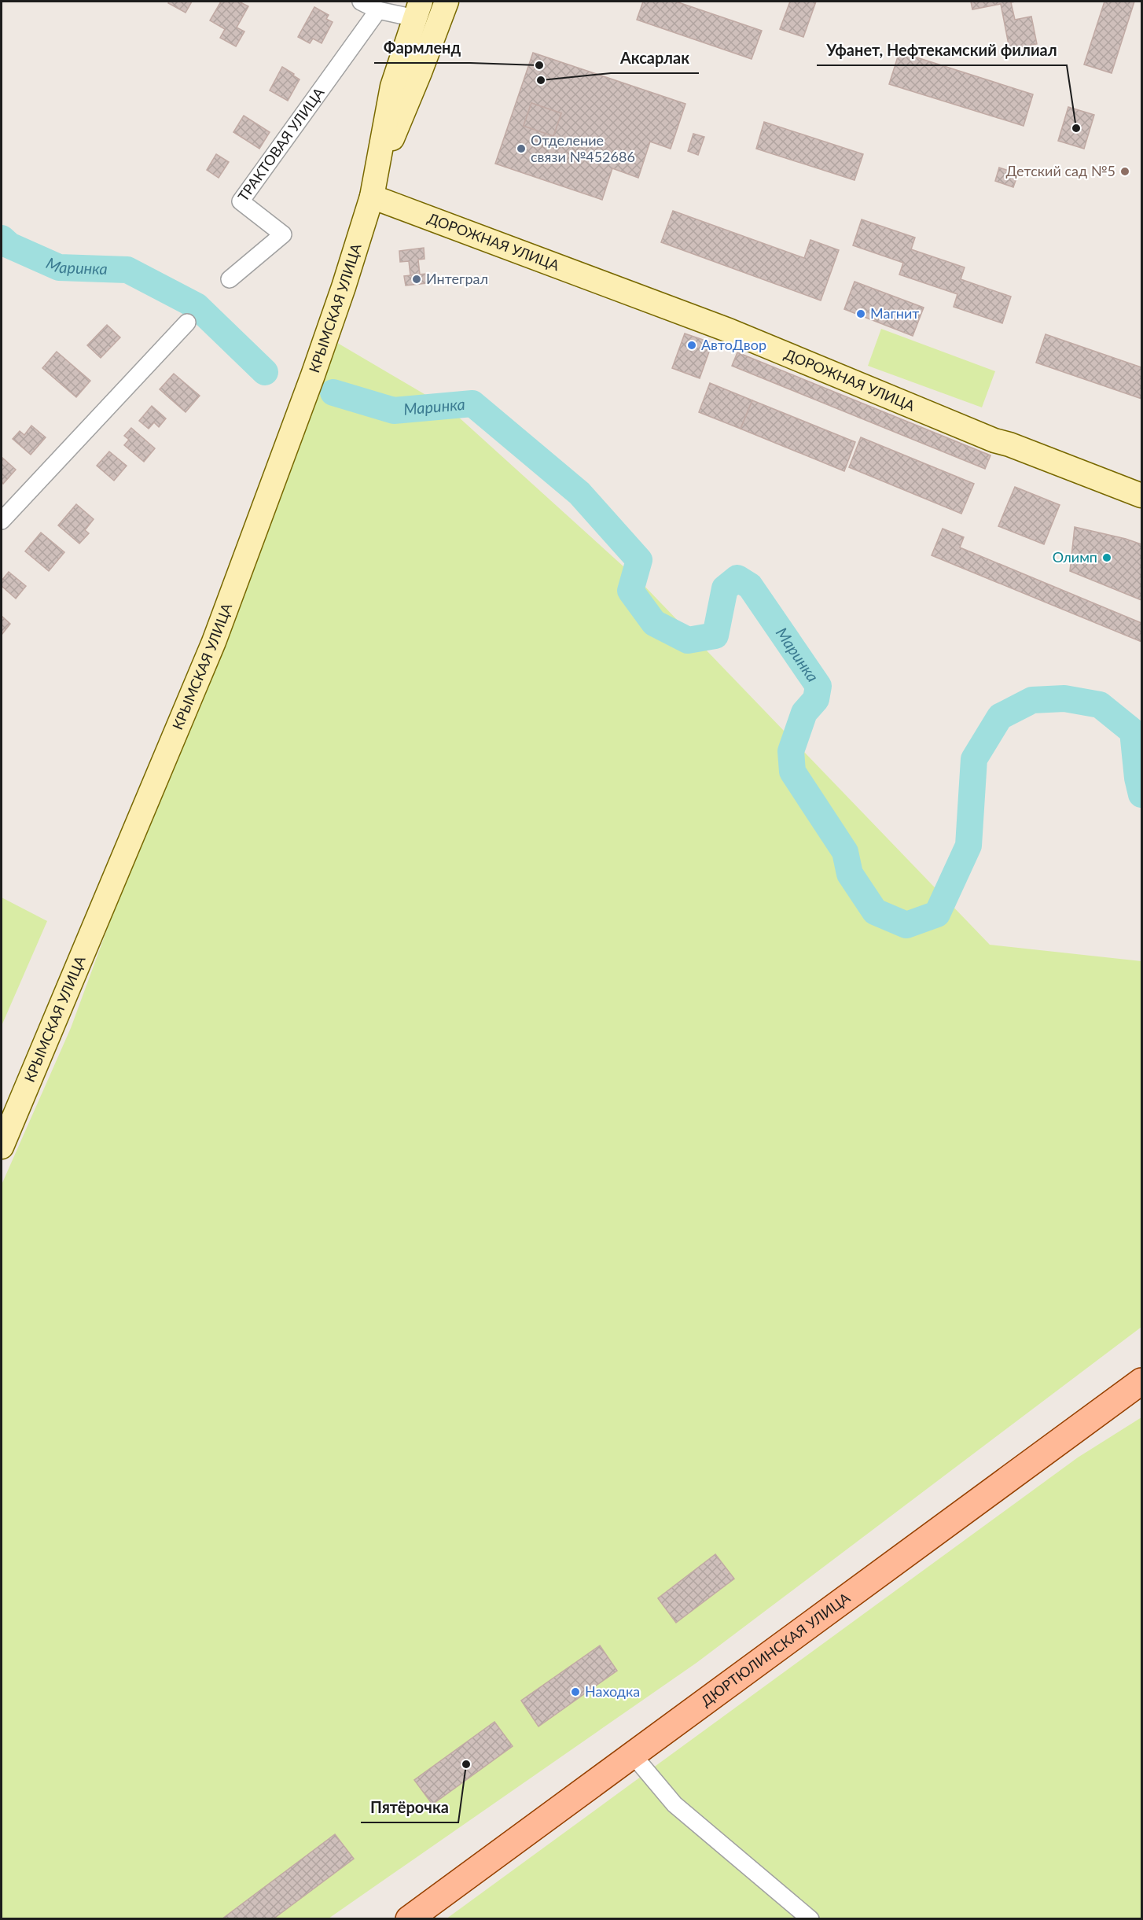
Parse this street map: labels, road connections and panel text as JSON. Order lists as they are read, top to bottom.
{
  "streets": {
    "main road": ["ДОРОЖНАЯ УЛИЦА", "КРЫМСКАЯ УЛИЦА", "ДЮРТЮЛИНСКАЯ УЛИЦА"],
    "street": ["ТРАКТОВАЯ УЛИЦА"]
  },
  "crossings": [
    ["ДОРОЖНАЯ УЛИЦА", "КРЫМСКАЯ УЛИЦА"]
  ],
  "water": ["Маринка"],
  "places": [
    "Фармленд",
    "Аксарлак",
    "Уфанет, Нефтекамский филиал",
    "Отделение связи №452686",
    "Детский сад №5",
    "Интеграл",
    "Магнит",
    "АвтоДвор",
    "Олимп",
    "Находка",
    "Пятёрочка"
  ]
}
